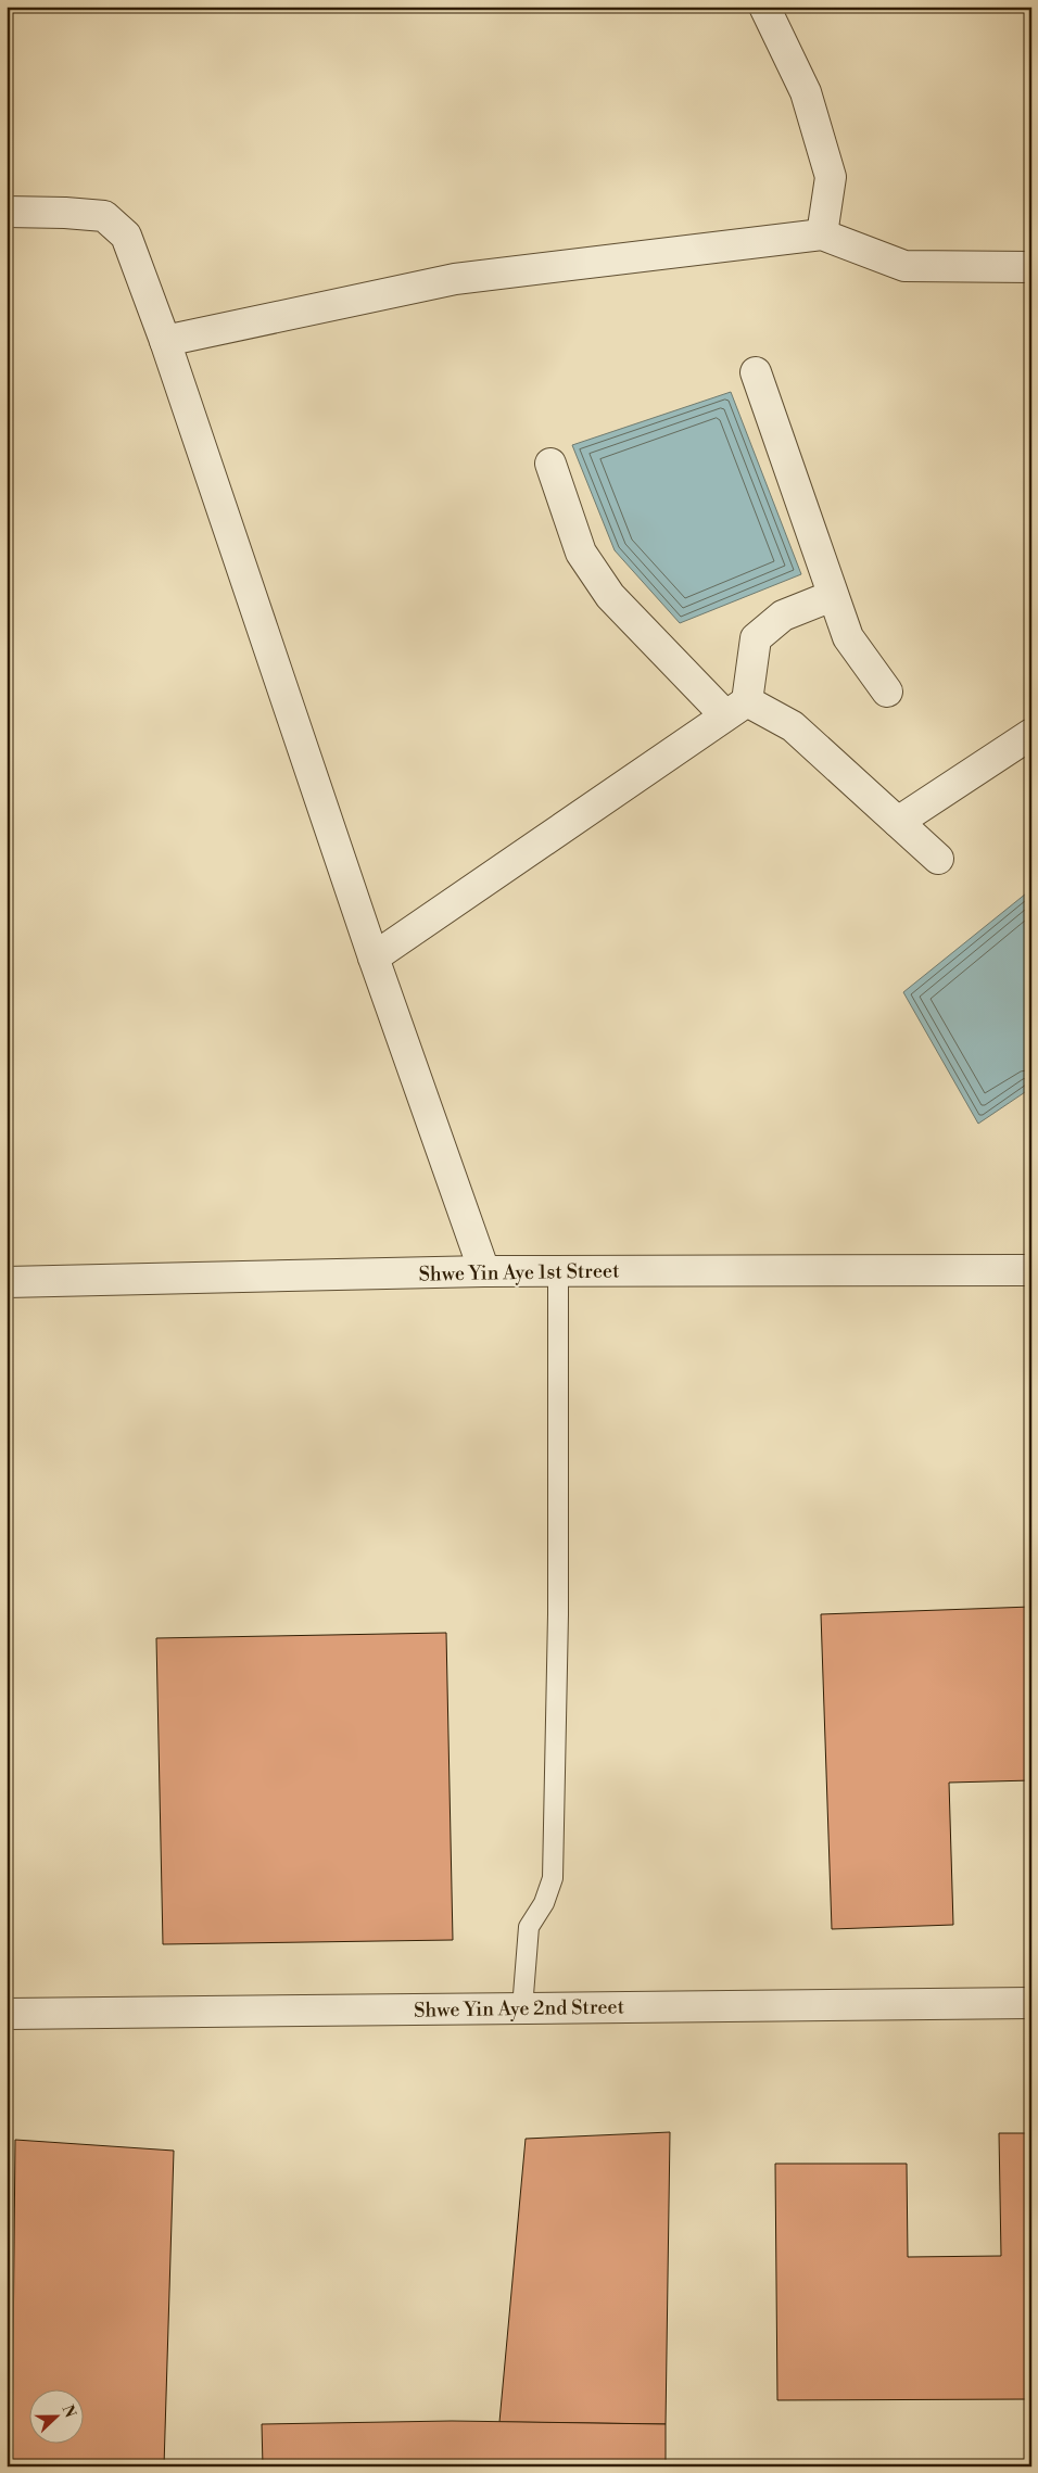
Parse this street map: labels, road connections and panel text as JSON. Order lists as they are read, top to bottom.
{
  "streets": {
    "street": ["Shwe Yin Aye 1st Street", "Shwe Yin Aye 2nd Street"]
  },
  "north": "right"
}
